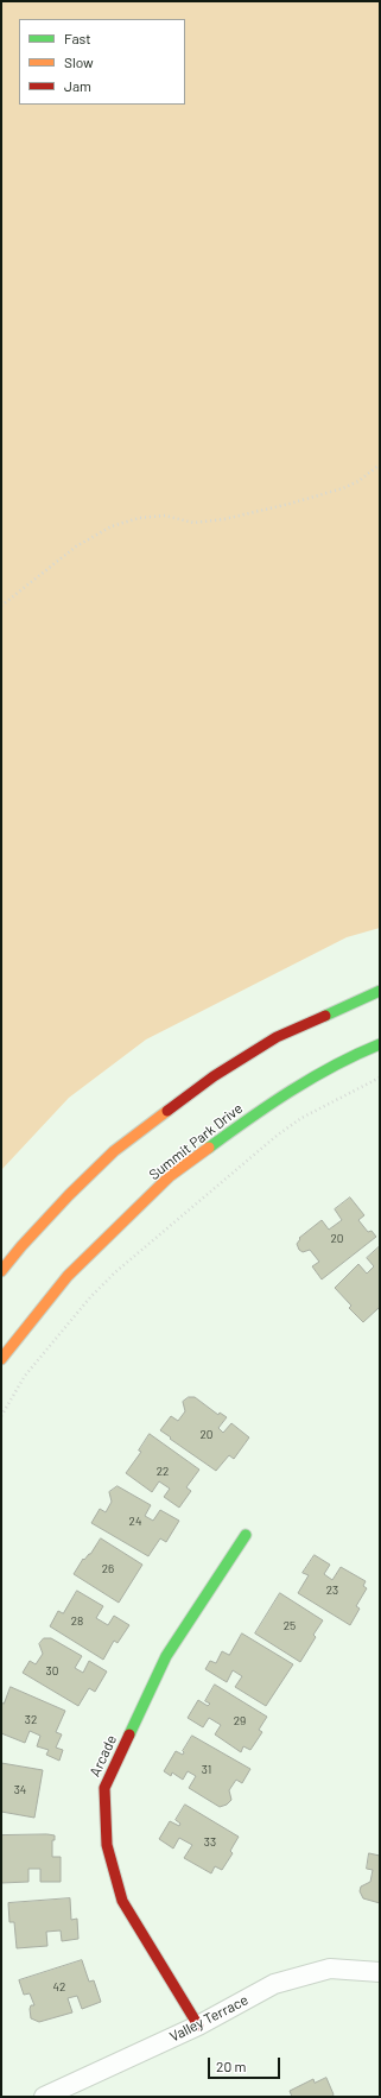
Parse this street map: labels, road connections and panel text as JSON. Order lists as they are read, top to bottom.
{
  "streets": {
    "street": ["Summit Park Drive", "Arcade", "Valley Terrace"]
  },
  "crossings": [
    ["Arcade", "Valley Terrace"]
  ],
  "house_numbers": [
    "20",
    "20",
    "22",
    "24",
    "26",
    "23",
    "28",
    "25",
    "30",
    "32",
    "29",
    "31",
    "34",
    "33",
    "42"
  ],
  "legend": ["Fast", "Slow", "Jam"],
  "scale_bar": "20 m"
}
